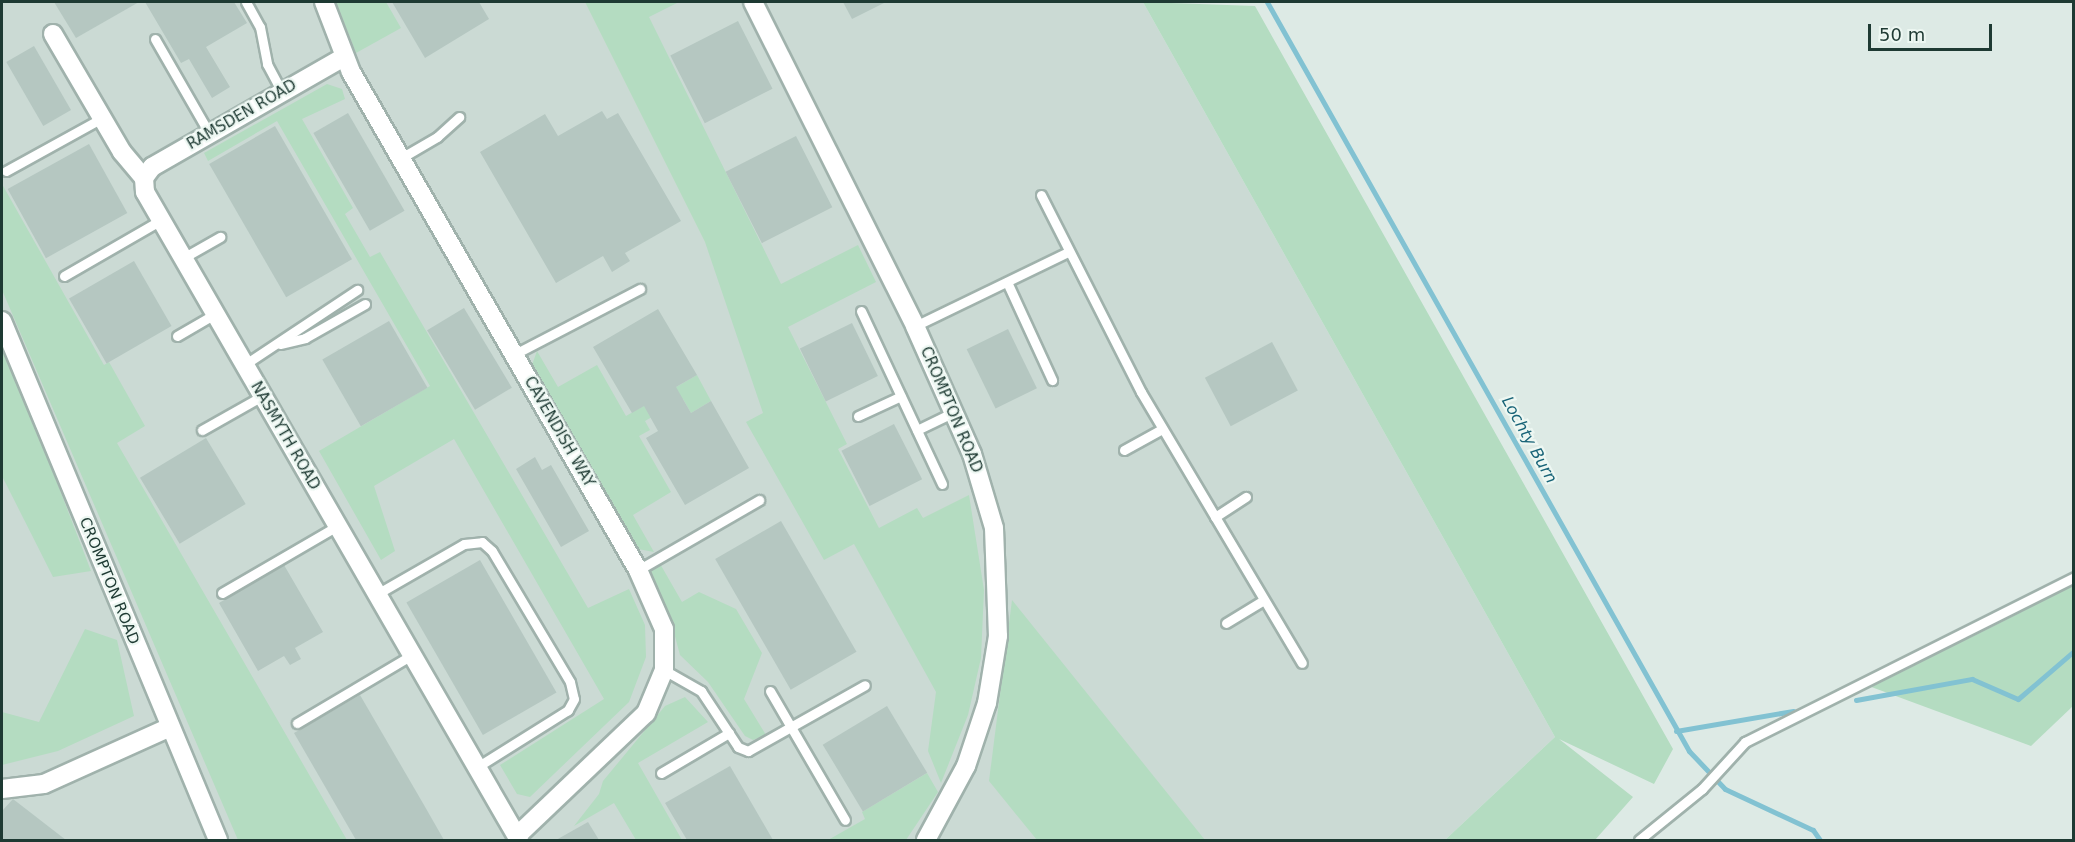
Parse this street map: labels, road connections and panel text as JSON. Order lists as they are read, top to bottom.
{
  "streets": {
    "street": [
      "RAMSDEN ROAD",
      "CROMPTON ROAD",
      "CAVENDISH WAY",
      "NASMYTH ROAD"
    ]
  },
  "crossings": [
    ["RAMSDEN ROAD", "CAVENDISH WAY"],
    ["RAMSDEN ROAD", "NASMYTH ROAD"],
    ["CAVENDISH WAY", "NASMYTH ROAD"]
  ],
  "water": ["Lochty Burn"],
  "scale_bar": "50 m"
}
